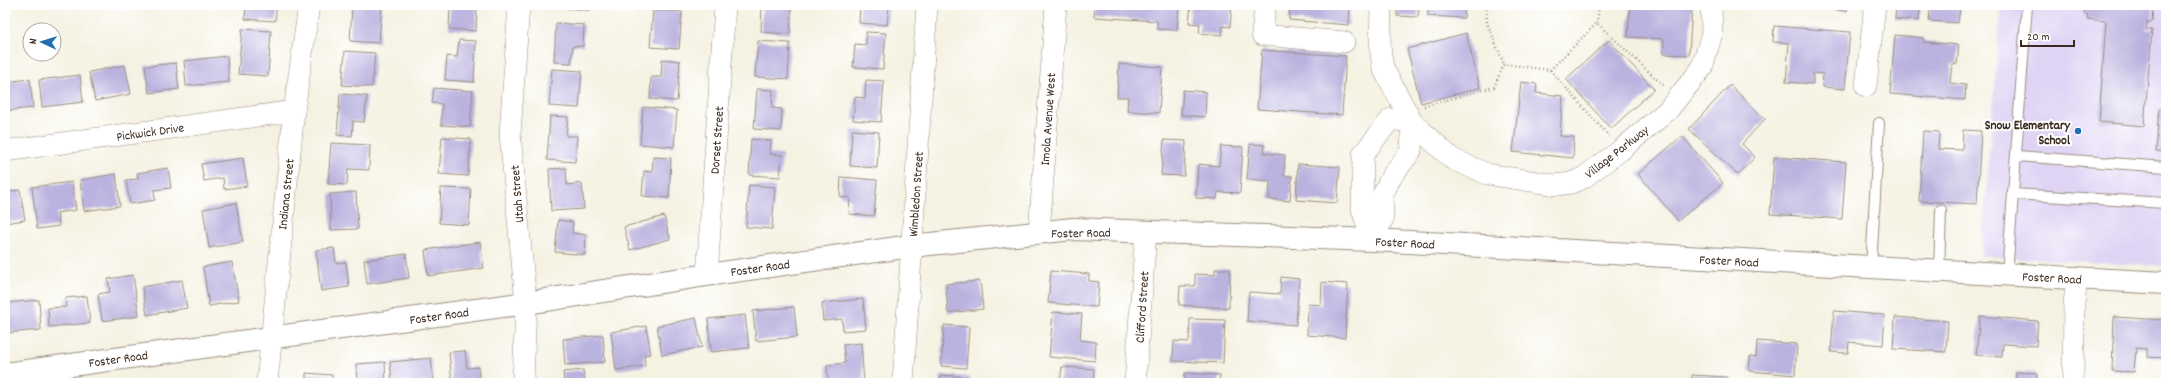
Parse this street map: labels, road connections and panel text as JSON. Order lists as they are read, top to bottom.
{
  "streets": {
    "street": [
      "Imola Avenue West",
      "Pickwick Drive",
      "Dorset Street",
      "Village Parkway",
      "Indiana Street",
      "Utah Street",
      "Wimbledon Street",
      "Foster Road",
      "Clifford Street"
    ]
  },
  "crossings": [
    ["Imola Avenue West", "Foster Road"],
    ["Pickwick Drive", "Indiana Street"],
    ["Dorset Street", "Foster Road"],
    ["Indiana Street", "Foster Road"],
    ["Utah Street", "Foster Road"],
    ["Wimbledon Street", "Foster Road"],
    ["Foster Road", "Clifford Street"]
  ],
  "places": ["Snow Elementary School"],
  "scale_bar": "20 m",
  "north": "left"
}
